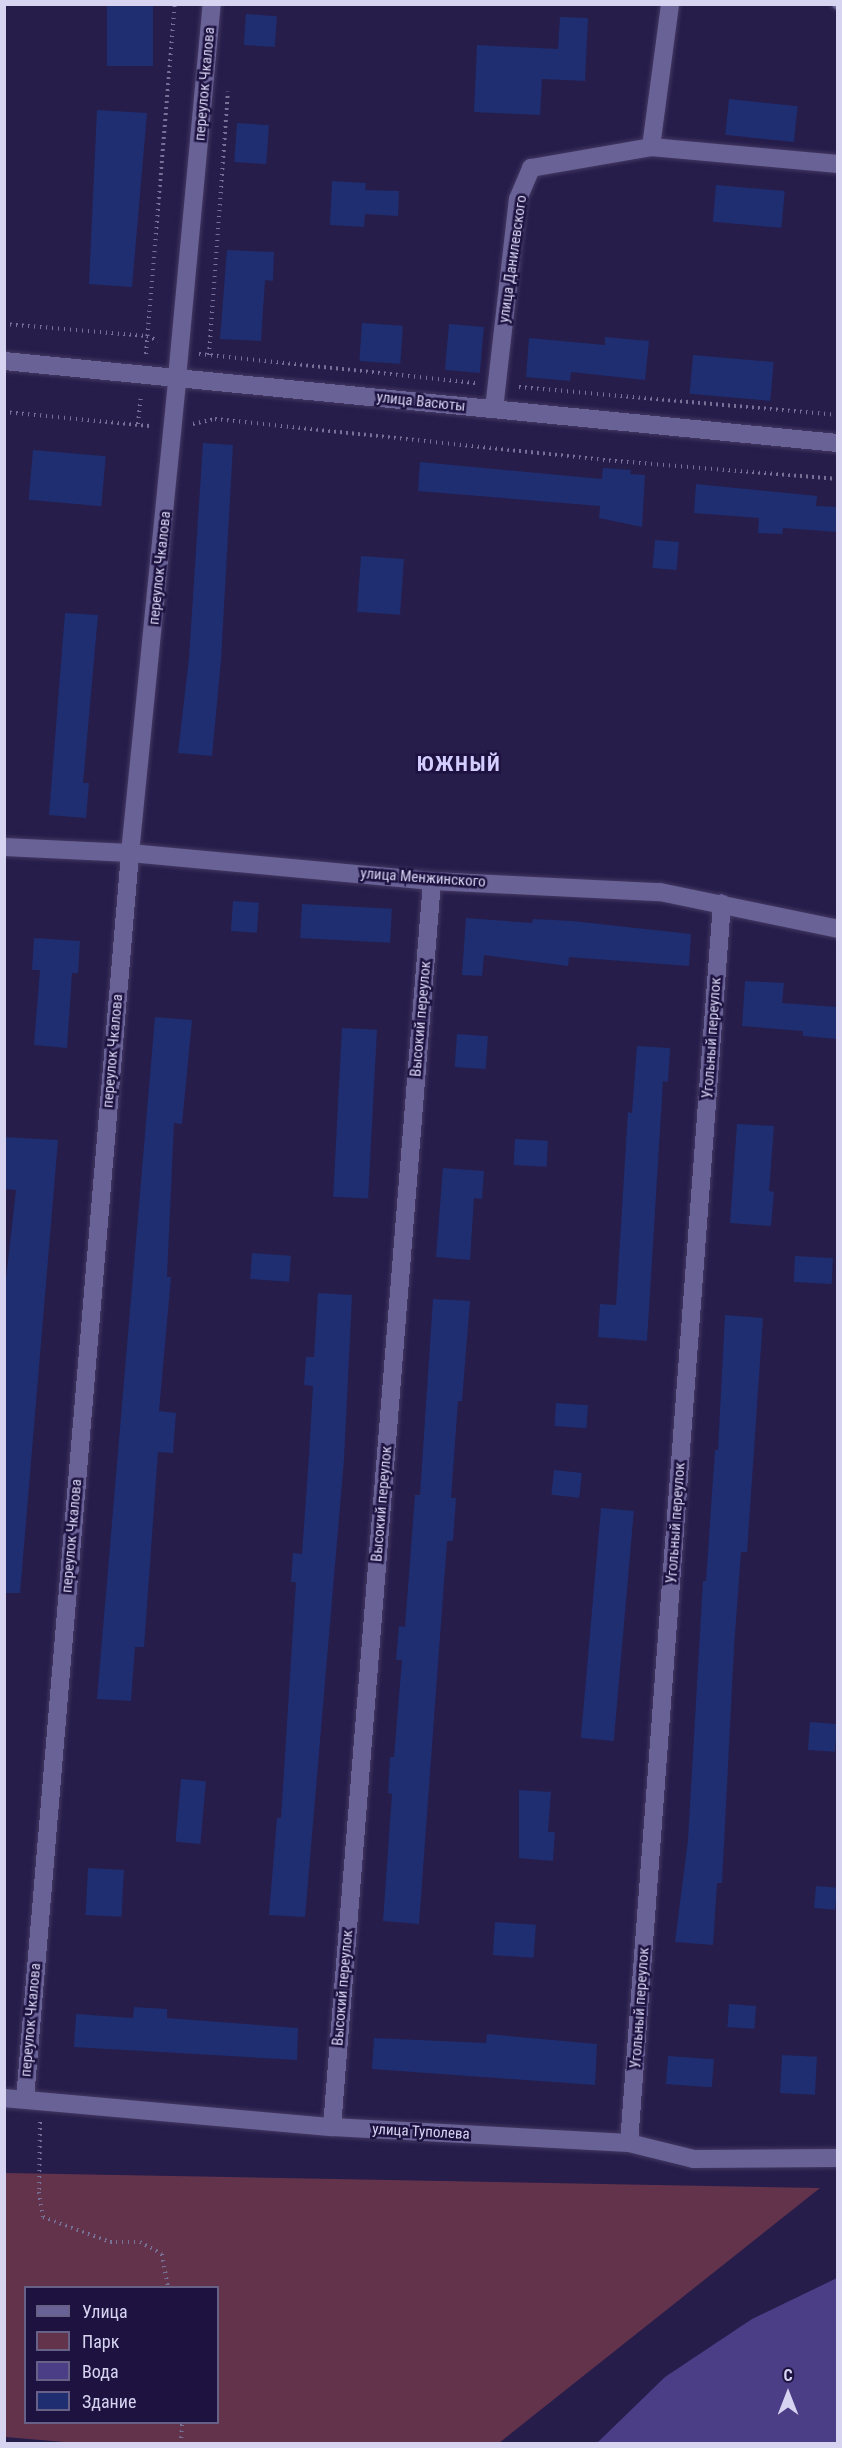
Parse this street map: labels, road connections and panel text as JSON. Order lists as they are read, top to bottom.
{
  "streets": {
    "street": [
      "переулок Чкалова",
      "улица Данилевского",
      "улица Васюты",
      "улица Менжинского",
      "Высокий переулок",
      "Угольный переулок",
      "улица Туполева"
    ]
  },
  "crossings": [
    ["переулок Чкалова", "улица Васюты"],
    ["переулок Чкалова", "улица Менжинского"],
    ["переулок Чкалова", "улица Туполева"],
    ["улица Данилевского", "улица Васюты"],
    ["улица Менжинского", "Высокий переулок"],
    ["улица Менжинского", "Угольный переулок"],
    ["Высокий переулок", "улица Туполева"],
    ["Угольный переулок", "улица Туполева"]
  ],
  "districts": ["ЮЖНЫЙ"],
  "legend": [
    "Улица",
    "Парк",
    "Вода",
    "Здание"
  ],
  "north": "top"
}
